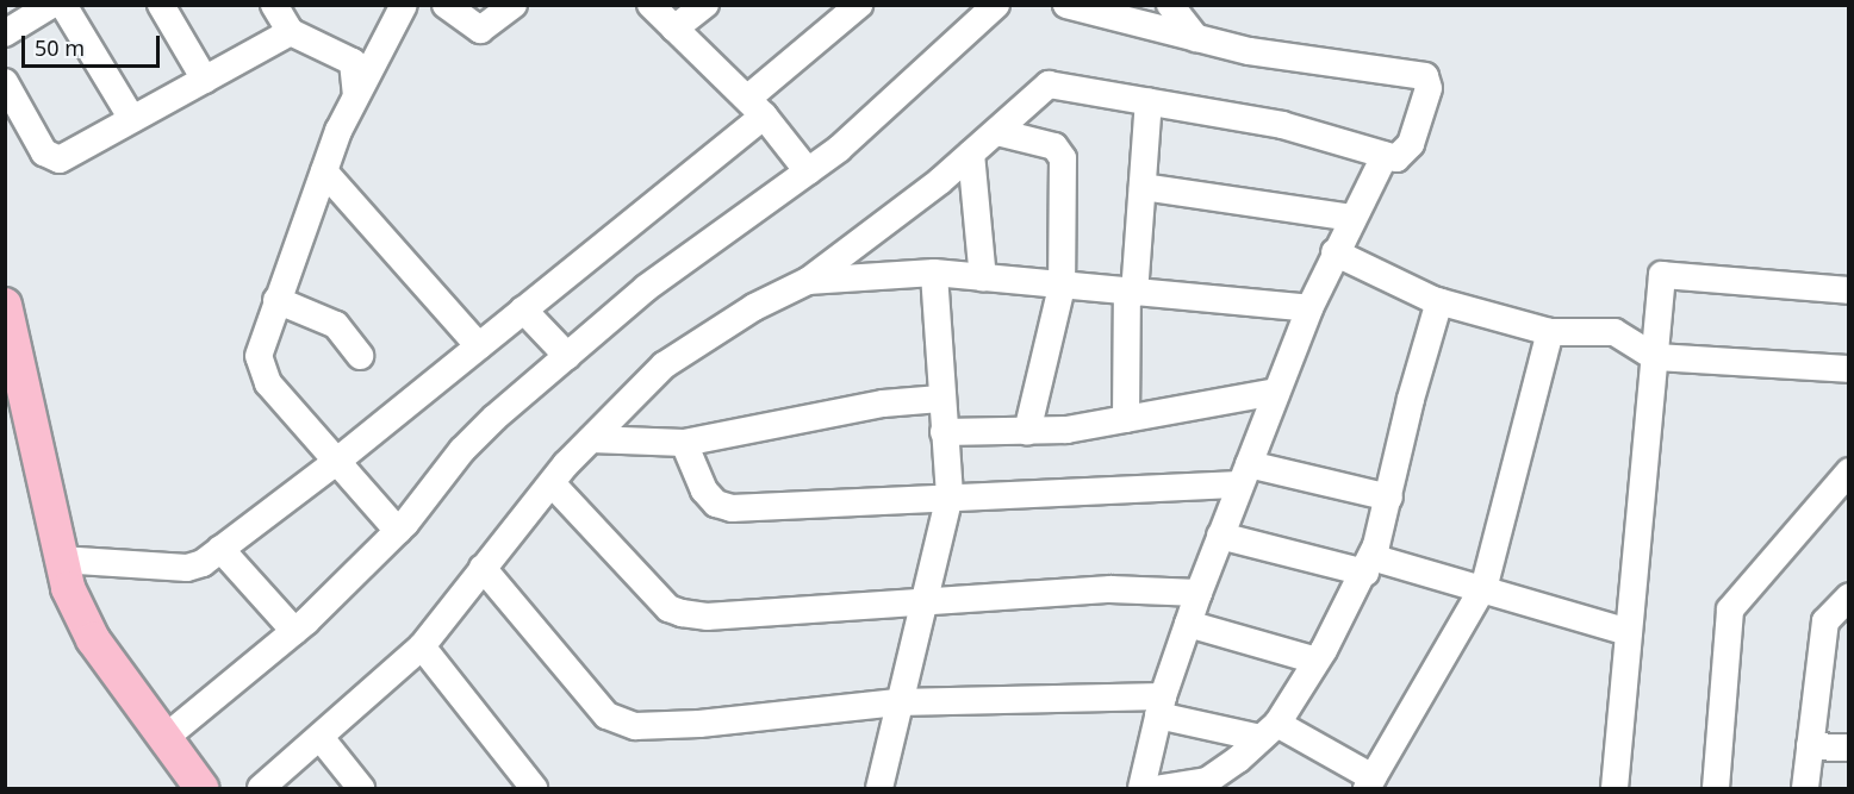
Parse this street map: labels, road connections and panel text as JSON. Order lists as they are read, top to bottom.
{
  "scale_bar": "50 m"
}
